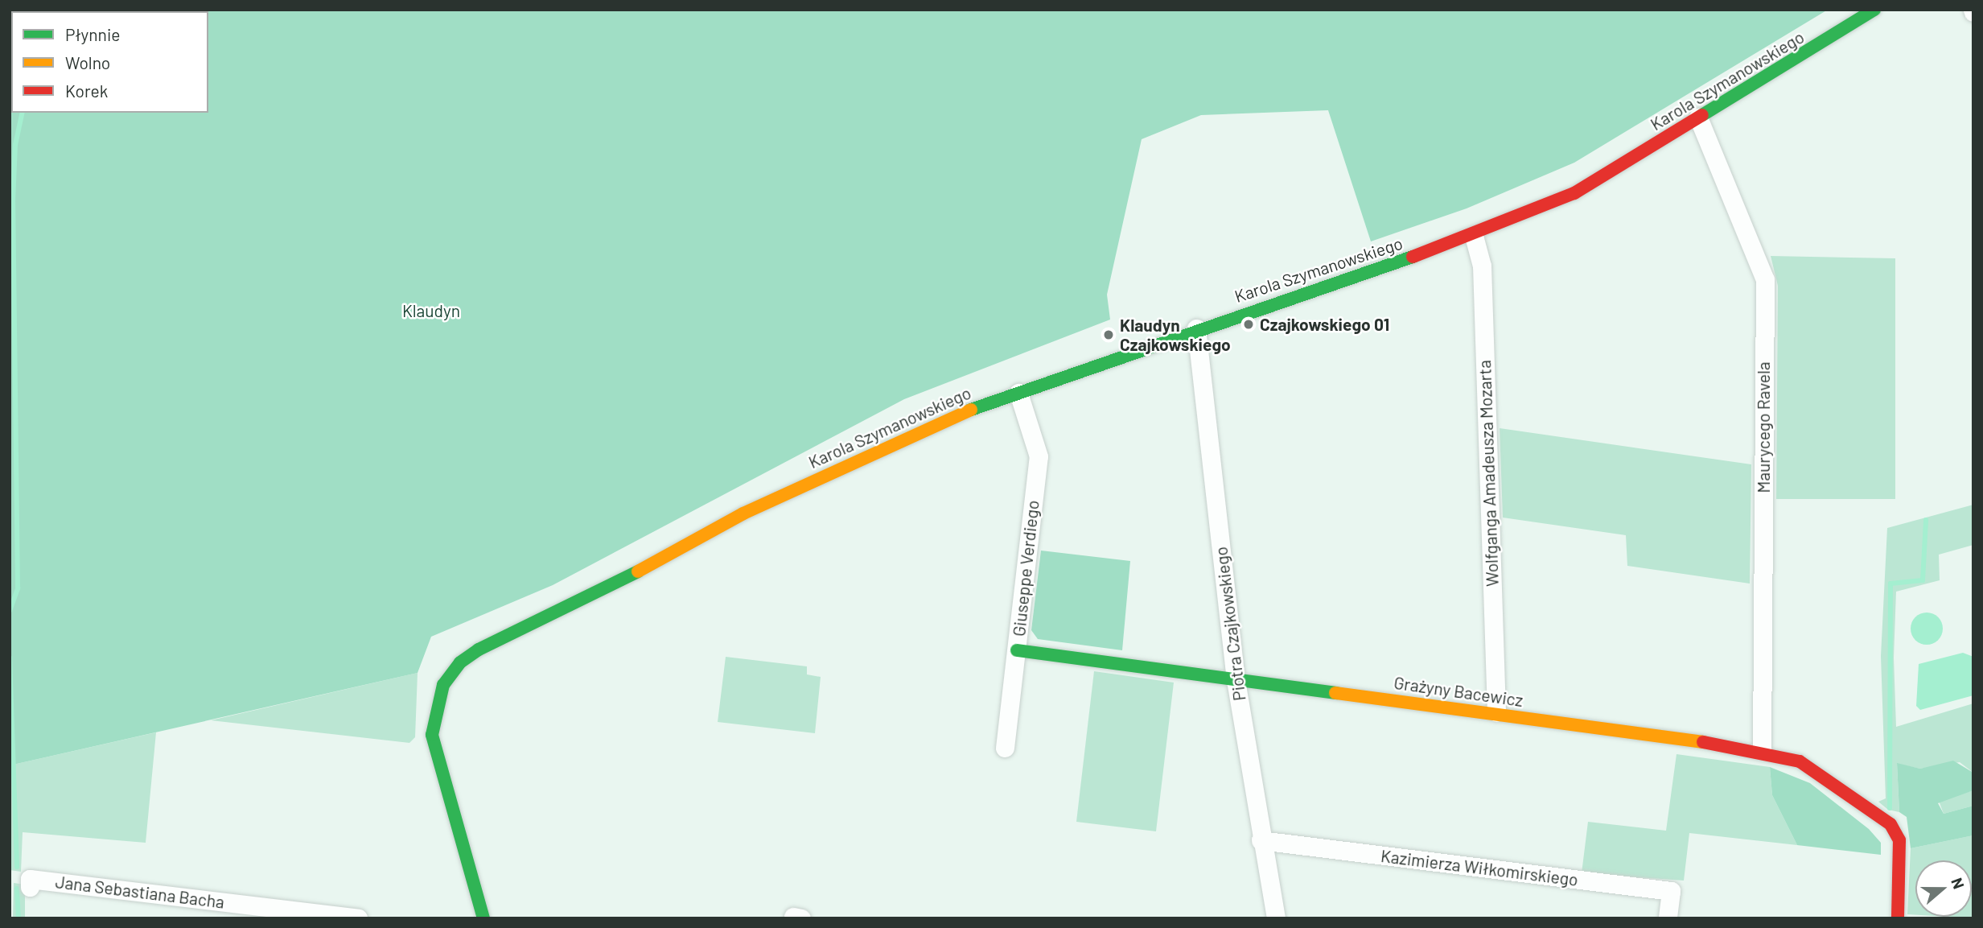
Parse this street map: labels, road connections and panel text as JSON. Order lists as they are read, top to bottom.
{
  "streets": {
    "street": [
      "Karola Szymanowskiego",
      "Maurycego Ravela",
      "Wolfganga Amadeusza Mozarta",
      "Giuseppe Verdiego",
      "Piotra Czajkowskiego",
      "Grażyny Bacewicz",
      "Kazimierza Wiłkomirskiego",
      "Jana Sebastiana Bacha"
    ]
  },
  "crossings": [
    ["Karola Szymanowskiego", "Maurycego Ravela"],
    ["Karola Szymanowskiego", "Wolfganga Amadeusza Mozarta"],
    ["Karola Szymanowskiego", "Giuseppe Verdiego"],
    ["Karola Szymanowskiego", "Piotra Czajkowskiego"],
    ["Maurycego Ravela", "Grażyny Bacewicz"],
    ["Wolfganga Amadeusza Mozarta", "Grażyny Bacewicz"],
    ["Giuseppe Verdiego", "Grażyny Bacewicz"],
    ["Piotra Czajkowskiego", "Grażyny Bacewicz"],
    ["Piotra Czajkowskiego", "Kazimierza Wiłkomirskiego"]
  ],
  "parks": ["Klaudyn"],
  "places": ["Czajkowskiego 01", "Klaudyn Czajkowskiego"],
  "legend": ["Płynnie", "Wolno", "Korek"],
  "north": "right"
}
